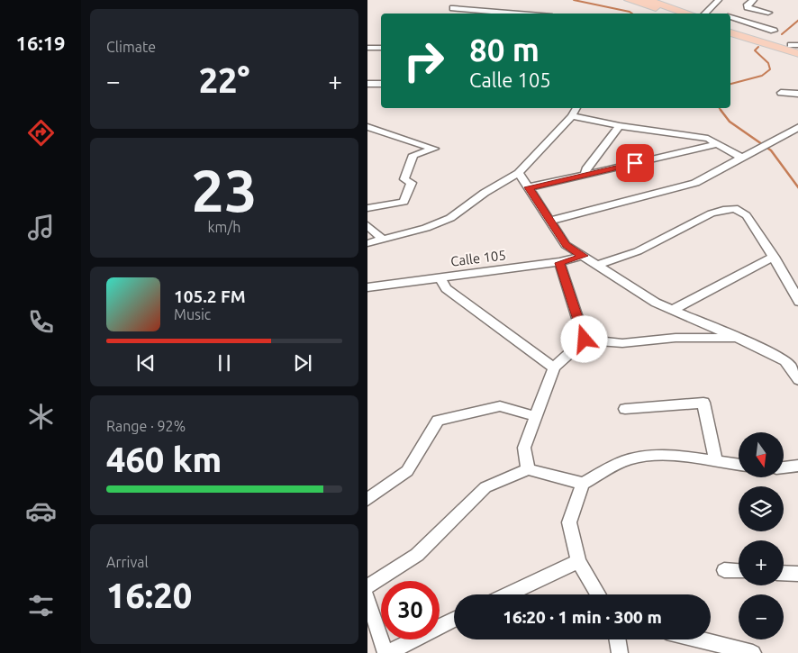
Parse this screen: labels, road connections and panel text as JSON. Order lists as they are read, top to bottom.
{
  "streets": {
    "street": ["Calle 105"]
  },
  "north": "bottom",
  "page": {
    "tabs": "16:19",
    "tile": [
      "Climate",
      ["23", "km/h"],
      ["Range · 92%", "460 km"],
      ["Arrival", "16:20"]
    ],
    "turn": ["80 m", "Calle 105"],
    "heat": ["−", "22°", "+"],
    "song": ["105.2 FM", "Music"],
    "map_buttons": ["+", "−"],
    "limit": "30",
    "trip": "16:20 · 1 min · 300 m"
  }
}
